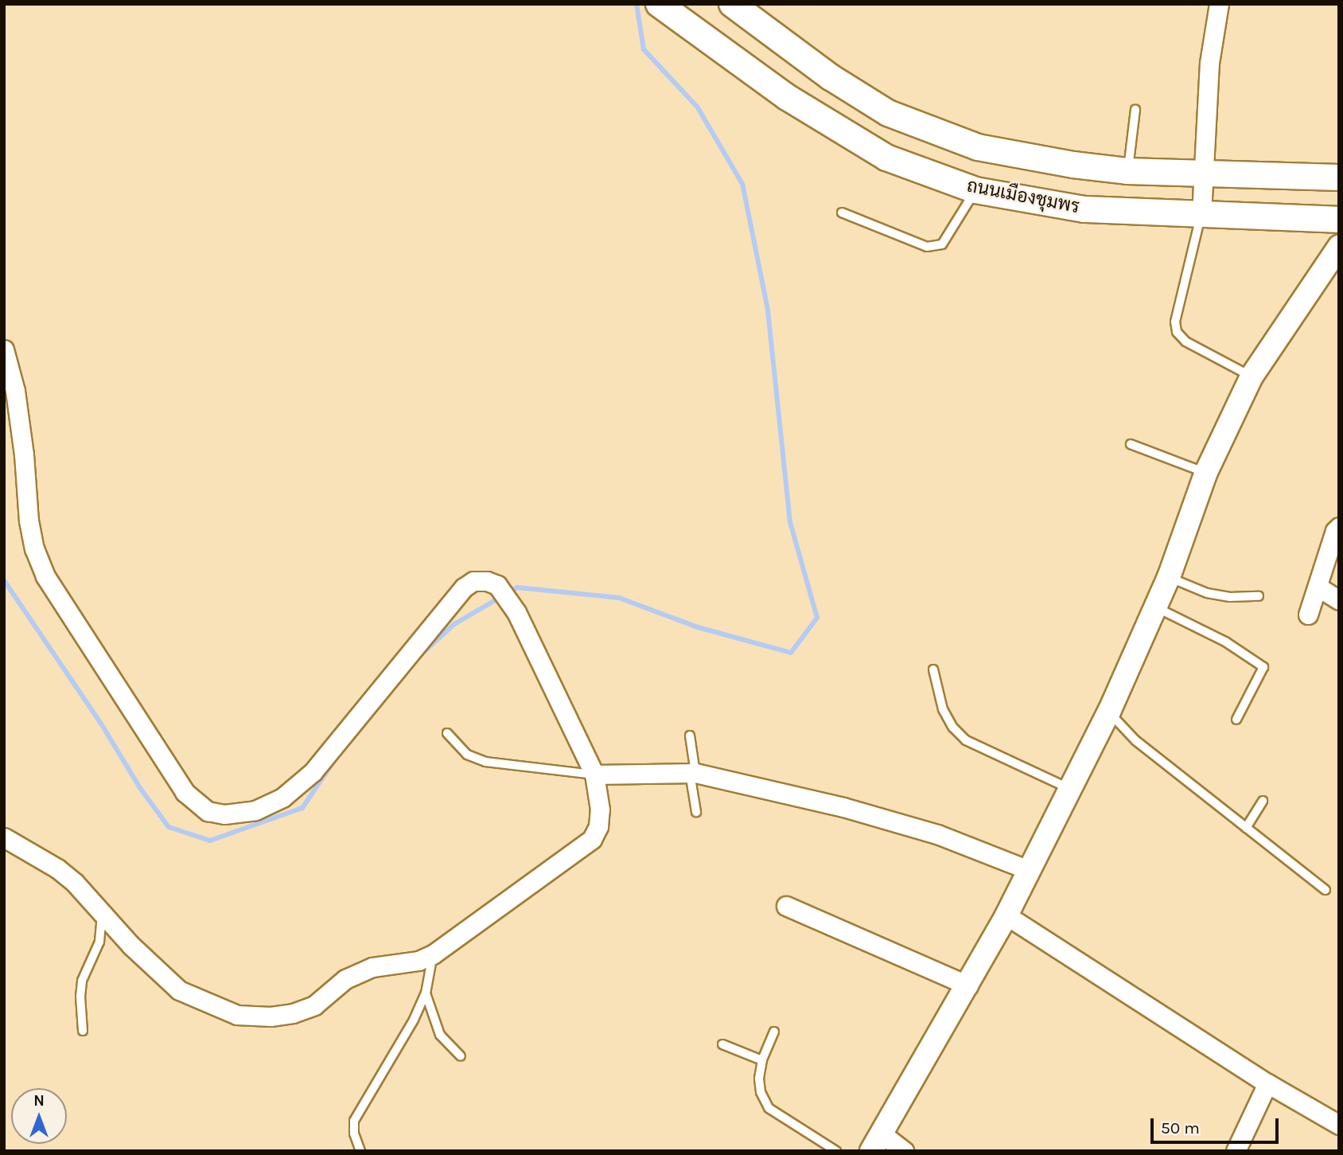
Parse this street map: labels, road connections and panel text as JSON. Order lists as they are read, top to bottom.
{
  "streets": {
    "main road": ["ถนนเมืองชุมพร"]
  },
  "scale_bar": "50 m",
  "north": "top"
}
